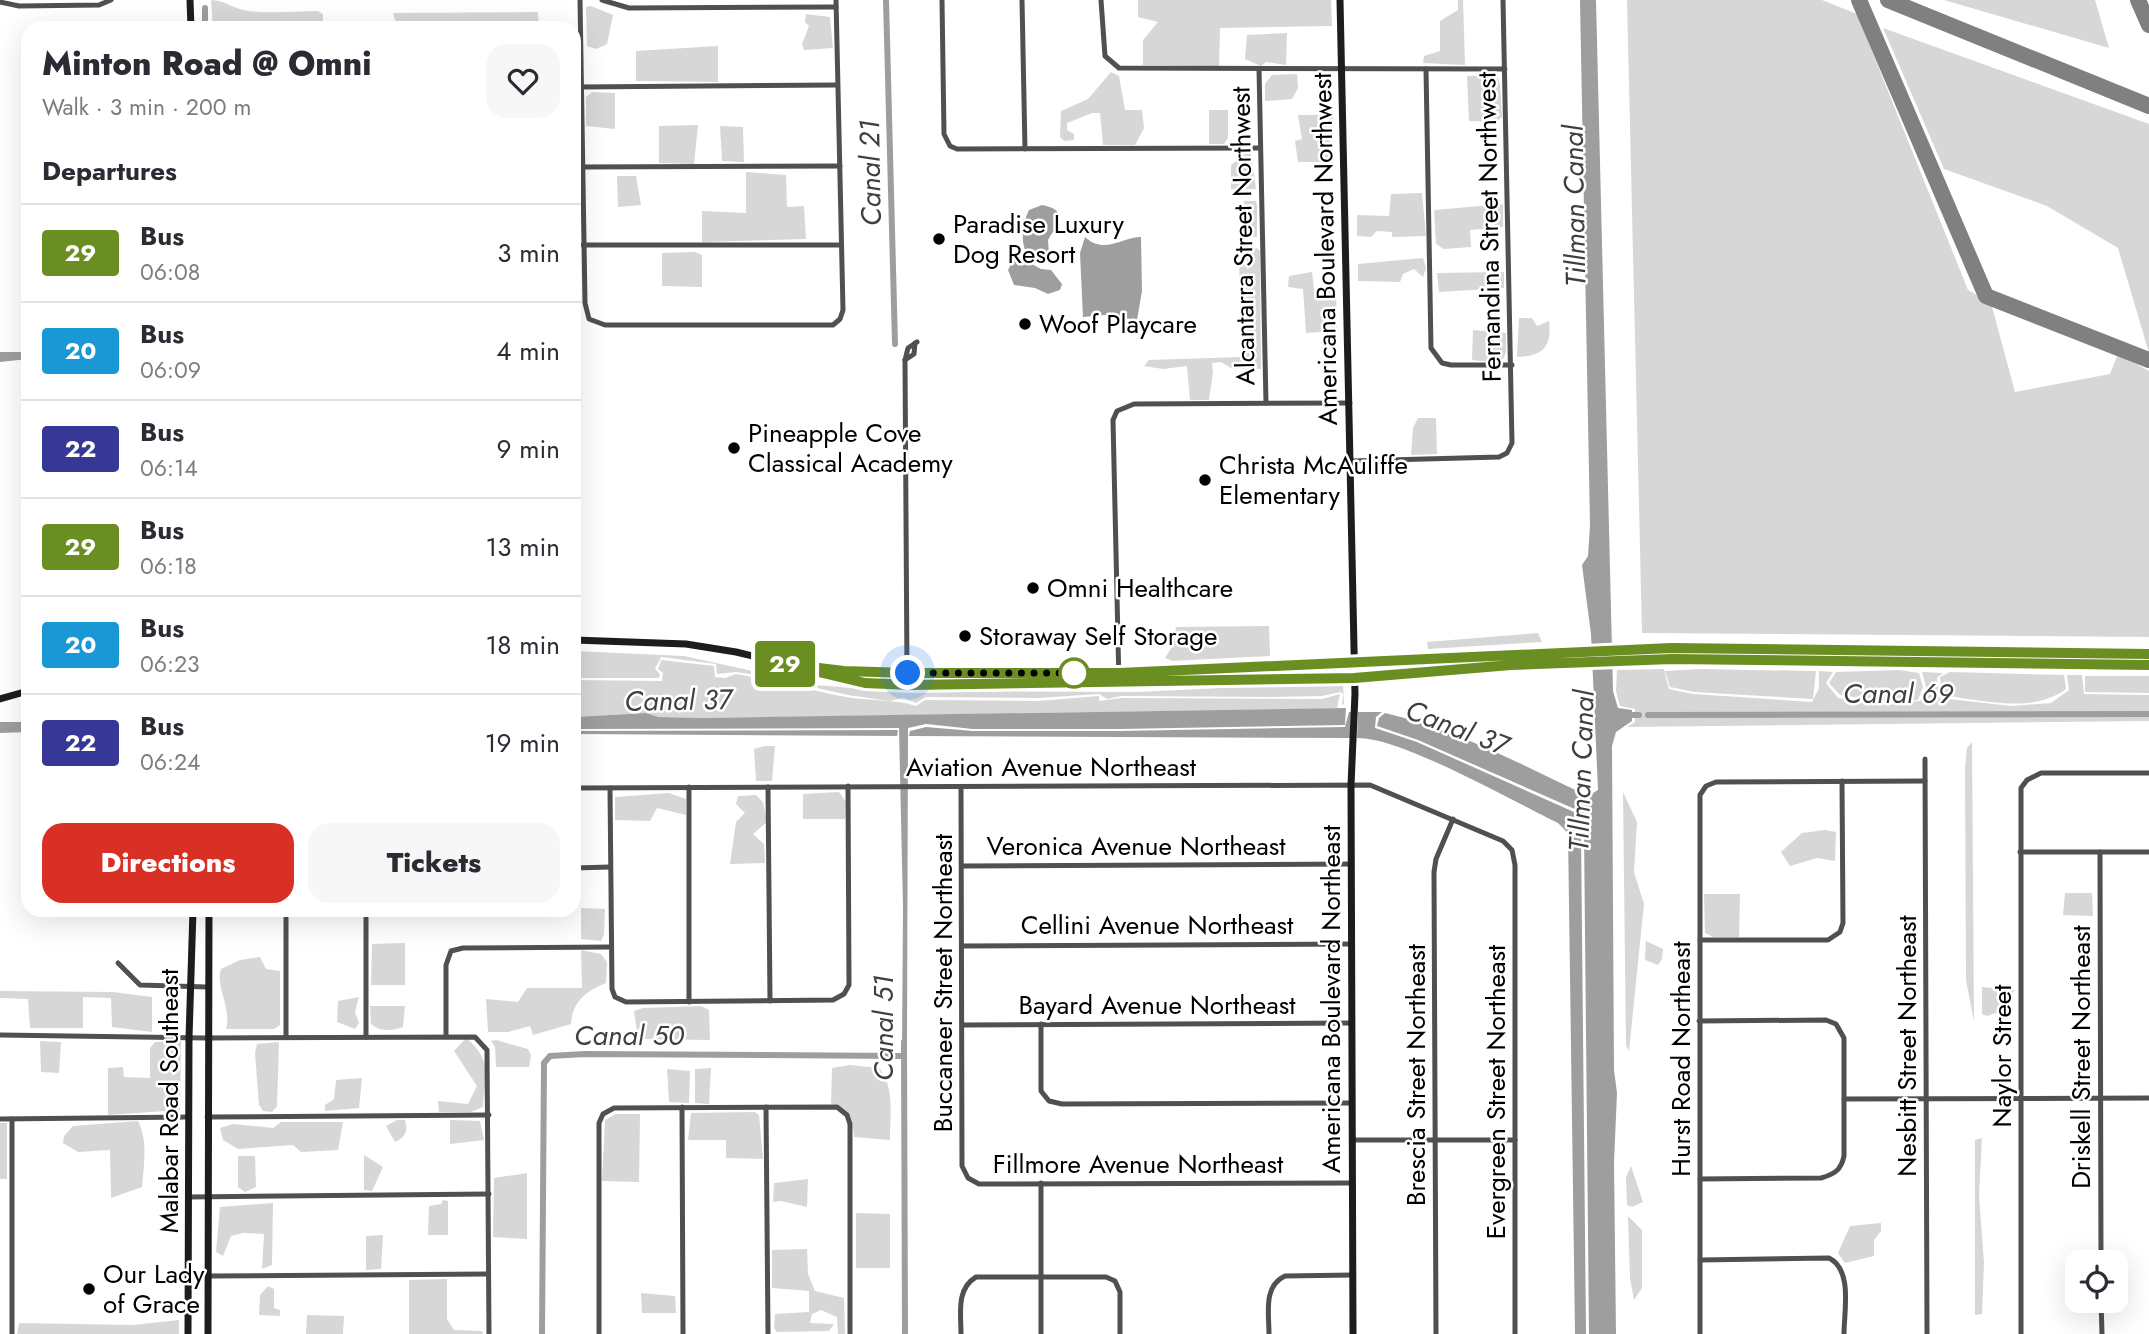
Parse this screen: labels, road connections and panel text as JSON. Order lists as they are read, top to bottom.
{
  "streets": {
    "main road": ["Americana Boulevard Northwest", "Americana Boulevard Northeast", "Malabar Road Southeast"],
    "street": [
      "Fernandina Street Northwest",
      "Alcantarra Street Northwest",
      "Aviation Avenue Northeast",
      "Veronica Avenue Northeast",
      "Cellini Avenue Northeast",
      "Buccaneer Street Northeast",
      "Bayard Avenue Northeast",
      "Nesbitt Street Northeast",
      "Naylor Street",
      "Driskell Street Northeast",
      "Hurst Road Northeast",
      "Brescia Street Northeast",
      "Evergreen Street Northeast",
      "Fillmore Avenue Northeast"
    ]
  },
  "crossings": [
    ["Fernandina Street Northwest", "Americana Boulevard Northwest"],
    ["Americana Boulevard Northwest", "Americana Boulevard Northeast"],
    ["Aviation Avenue Northeast", "Buccaneer Street Northeast"],
    ["Aviation Avenue Northeast", "Americana Boulevard Northeast"],
    ["Aviation Avenue Northeast", "Brescia Street Northeast"],
    ["Aviation Avenue Northeast", "Evergreen Street Northeast"],
    ["Veronica Avenue Northeast", "Buccaneer Street Northeast"],
    ["Veronica Avenue Northeast", "Americana Boulevard Northeast"],
    ["Cellini Avenue Northeast", "Buccaneer Street Northeast"],
    ["Cellini Avenue Northeast", "Americana Boulevard Northeast"],
    ["Buccaneer Street Northeast", "Bayard Avenue Northeast"],
    ["Buccaneer Street Northeast", "Fillmore Avenue Northeast"],
    ["Americana Boulevard Northeast", "Bayard Avenue Northeast"],
    ["Americana Boulevard Northeast", "Fillmore Avenue Northeast"]
  ],
  "water": [
    "Canal 21",
    "Tillman Canal",
    "Canal 69",
    "Canal 37",
    "Canal 51",
    "Canal 50"
  ],
  "places": [
    "Paradise Luxury Dog Resort",
    "Woof Playcare",
    "Pineapple Cove Classical Academy",
    "Christa McAuliffe Elementary",
    "Omni Healthcare",
    "Storaway Self Storage",
    "Our Lady of Grace"
  ],
  "lines": ["bus line 29"],
  "page": {
    "on_map": "29",
    "heading": [
      ["Minton Road @ Omni", "Walk · 3 min · 200 m"],
      "Departures"
    ],
    "list": [
      {
        "mark": "29",
        "name": "Bus",
        "note": "06:08",
        "value": "3 min"
      },
      {
        "mark": "20",
        "name": "Bus",
        "note": "06:09",
        "value": "4 min"
      },
      {
        "mark": "22",
        "name": "Bus",
        "note": "06:14",
        "value": "9 min"
      },
      {
        "mark": "29",
        "name": "Bus",
        "note": "06:18",
        "value": "13 min"
      },
      {
        "mark": "20",
        "name": "Bus",
        "note": "06:23",
        "value": "18 min"
      },
      {
        "mark": "22",
        "name": "Bus",
        "note": "06:24",
        "value": "19 min"
      }
    ],
    "buttons": ["Directions", "Tickets"]
  }
}
